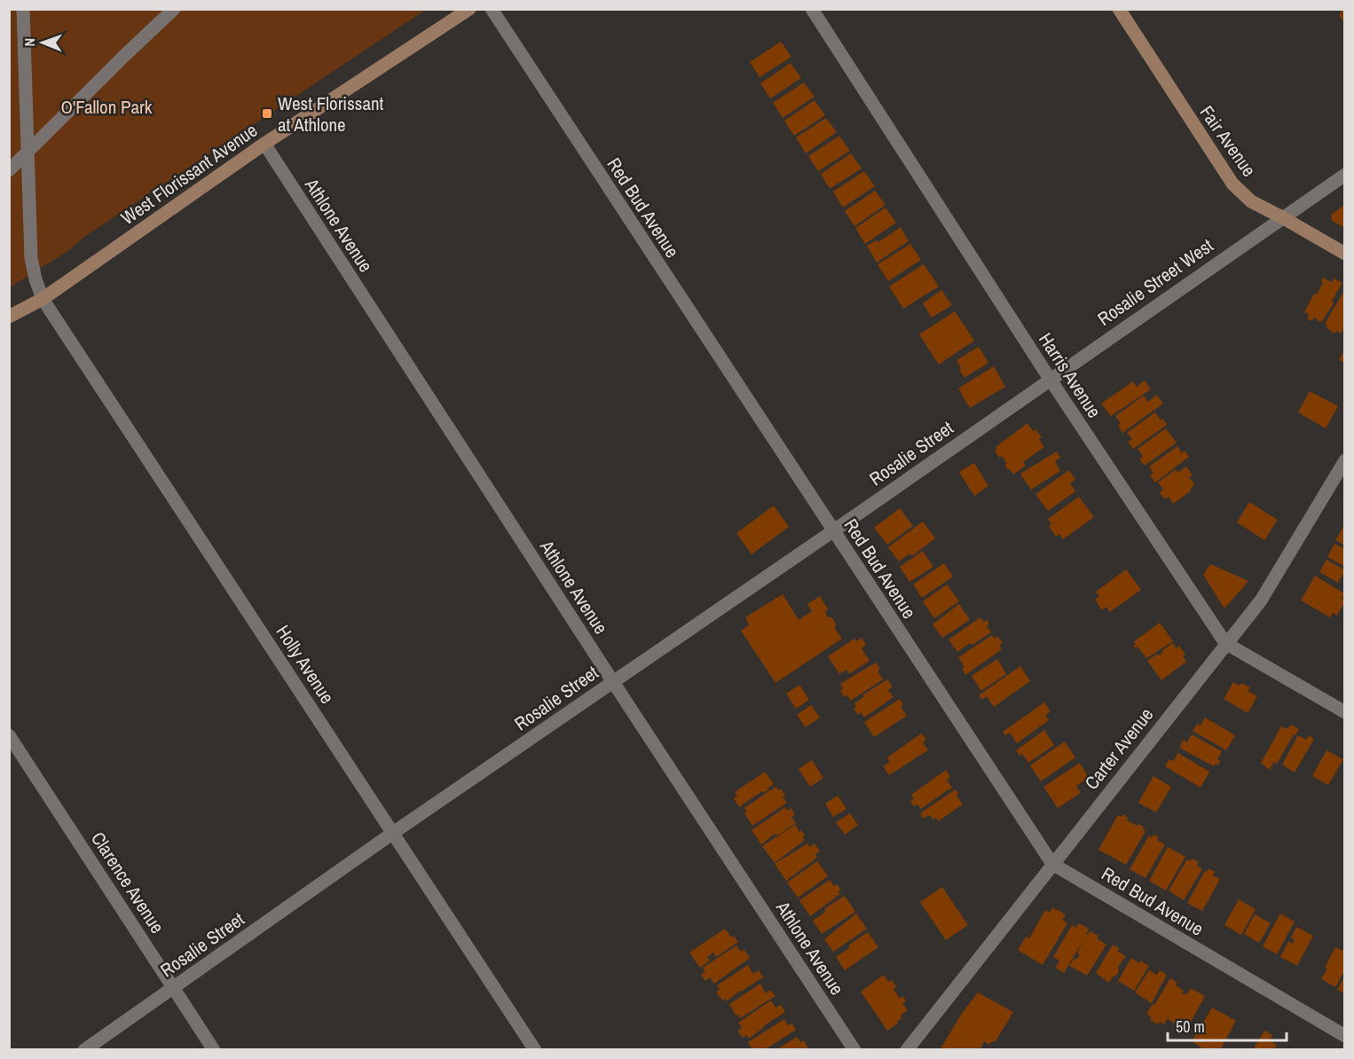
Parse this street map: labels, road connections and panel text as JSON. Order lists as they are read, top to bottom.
{
  "streets": {
    "main road": ["Fair Avenue", "West Florissant Avenue"],
    "street": [
      "Red Bud Avenue",
      "Athlone Avenue",
      "Rosalie Street West",
      "Harris Avenue",
      "Rosalie Street",
      "Holly Avenue",
      "Carter Avenue",
      "Clarence Avenue"
    ]
  },
  "crossings": [
    ["Fair Avenue", "Rosalie Street West"],
    ["West Florissant Avenue", "Athlone Avenue"],
    ["West Florissant Avenue", "Holly Avenue"],
    ["Red Bud Avenue", "Rosalie Street"],
    ["Red Bud Avenue", "Carter Avenue"],
    ["Athlone Avenue", "Rosalie Street"],
    ["Rosalie Street West", "Harris Avenue"],
    ["Rosalie Street West", "Rosalie Street"],
    ["Harris Avenue", "Rosalie Street"],
    ["Harris Avenue", "Carter Avenue"],
    ["Rosalie Street", "Holly Avenue"],
    ["Rosalie Street", "Clarence Avenue"]
  ],
  "parks": ["O'Fallon Park"],
  "places": {
    "transit": ["West Florissant at Athlone"]
  },
  "scale_bar": "50 m",
  "north": "left"
}
